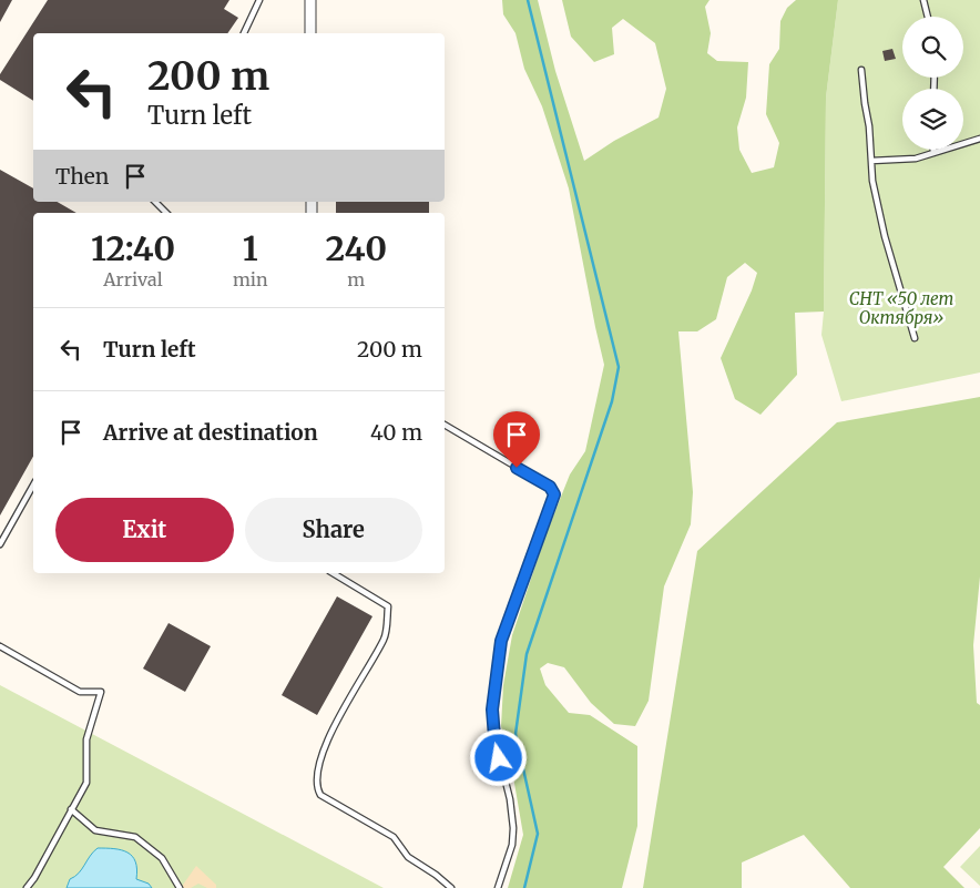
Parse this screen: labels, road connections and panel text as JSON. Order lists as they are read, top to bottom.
{
  "parks": ["СНТ «50 лет Октября»"],
  "page": {
    "turn": ["200 m", "Turn left"],
    "then": "Then",
    "eta": [
      "12:40",
      "Arrival",
      "1",
      "min",
      "240",
      "m"
    ],
    "list": [
      {
        "name": "Turn left",
        "value": "200 m"
      },
      {
        "name": "Arrive at destination",
        "value": "40 m"
      }
    ],
    "buttons": ["Exit", "Share"]
  }
}
